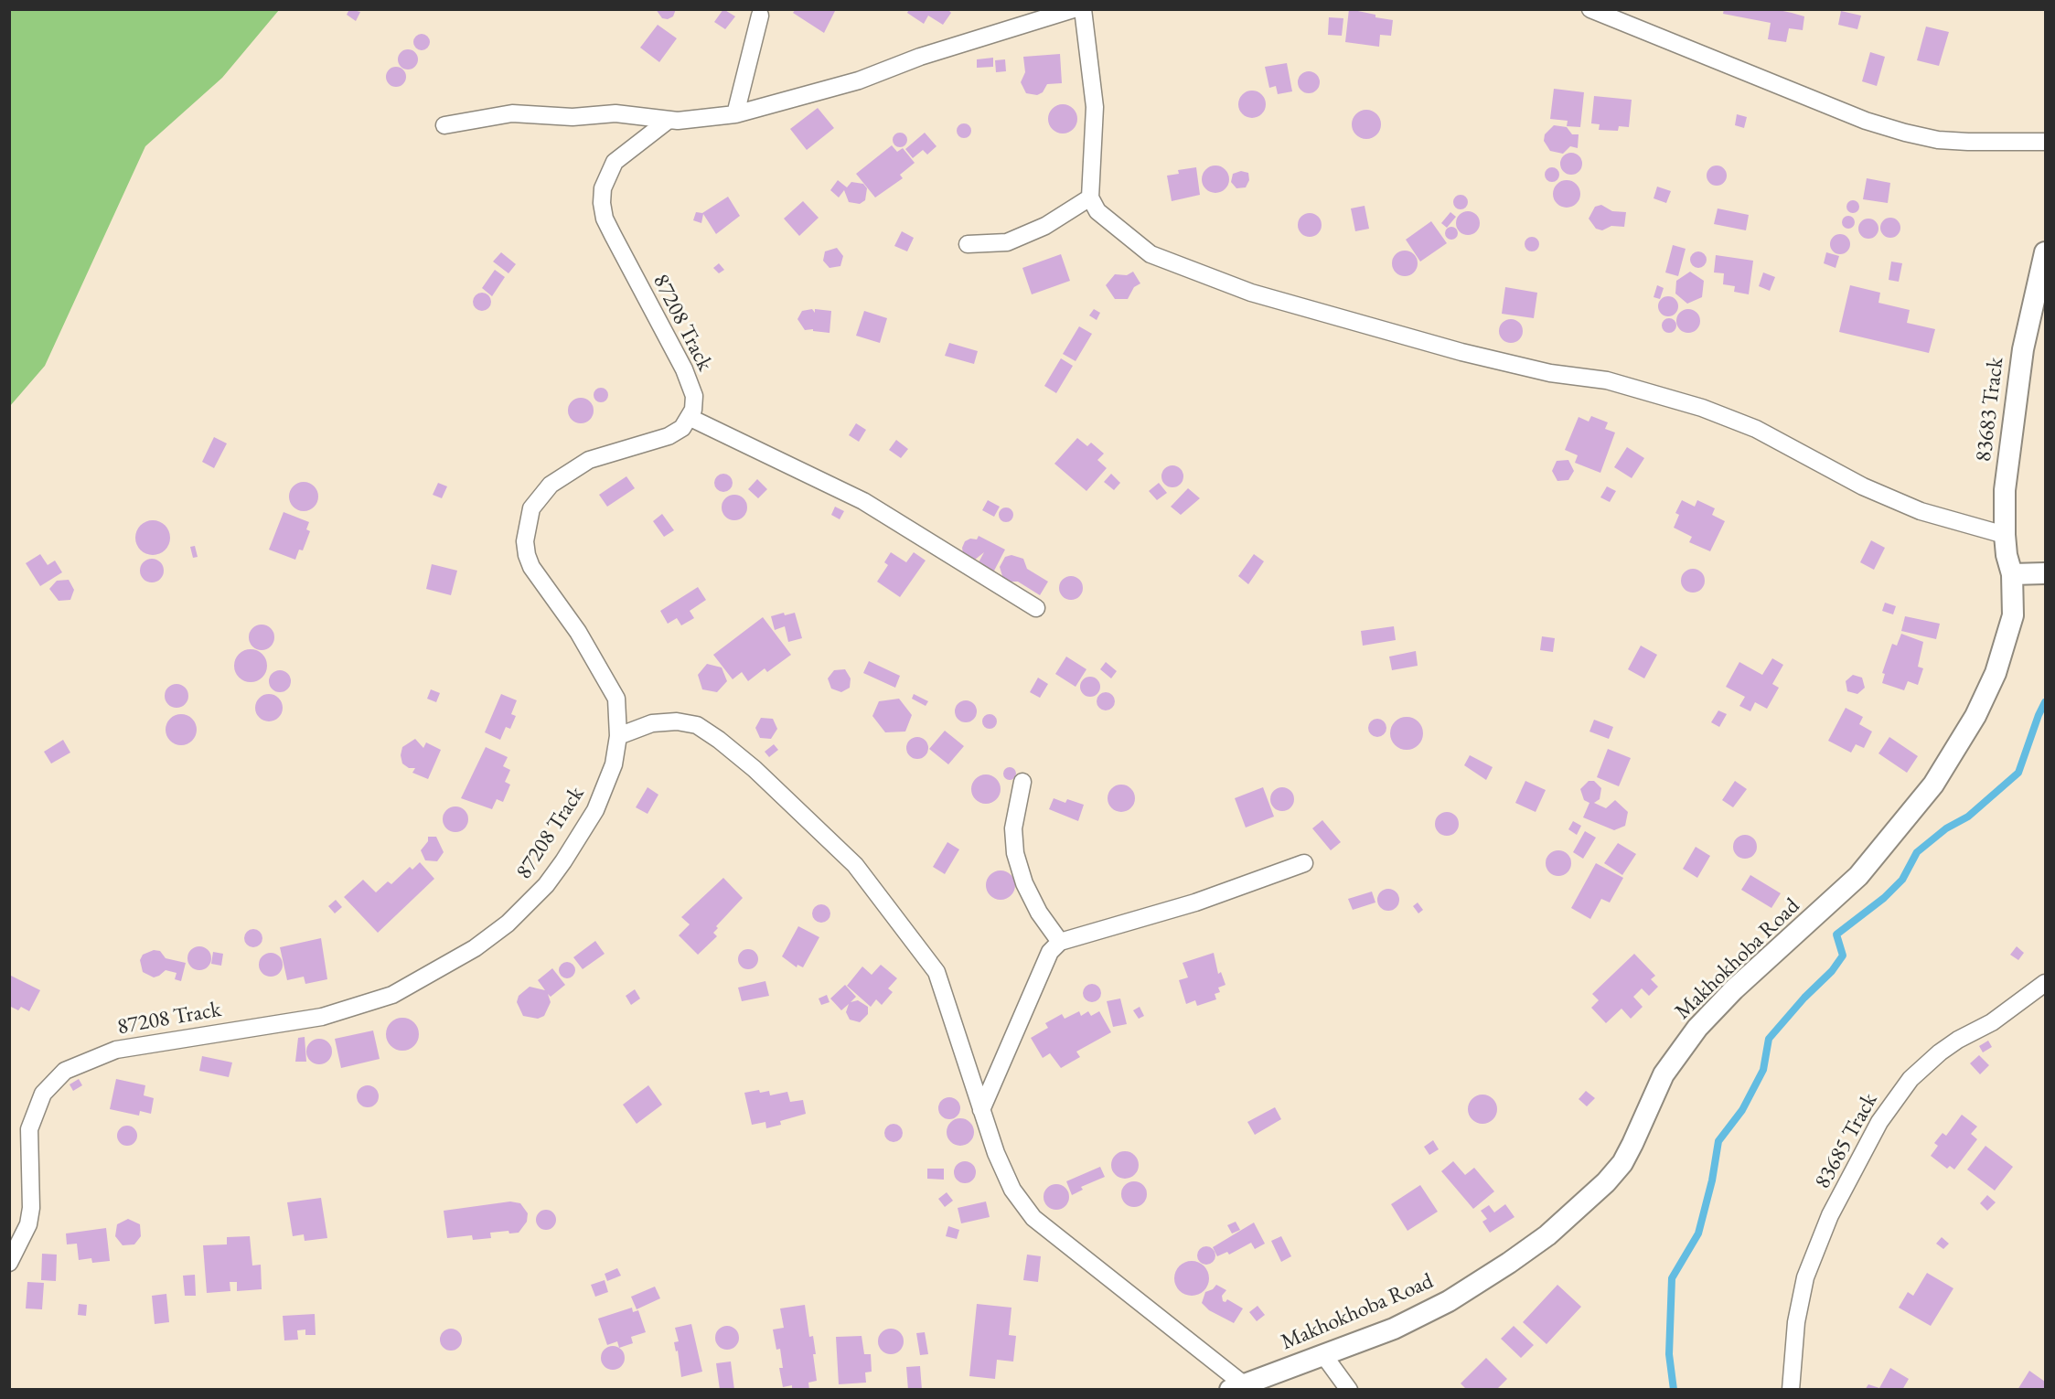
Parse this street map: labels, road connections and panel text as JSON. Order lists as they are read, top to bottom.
{
  "streets": {
    "street": [
      "87208 Track",
      "83683 Track",
      "Makhokhoba Road",
      "83685 Track"
    ]
  },
  "crossings": [
    ["83683 Track", "Makhokhoba Road"]
  ]
}
